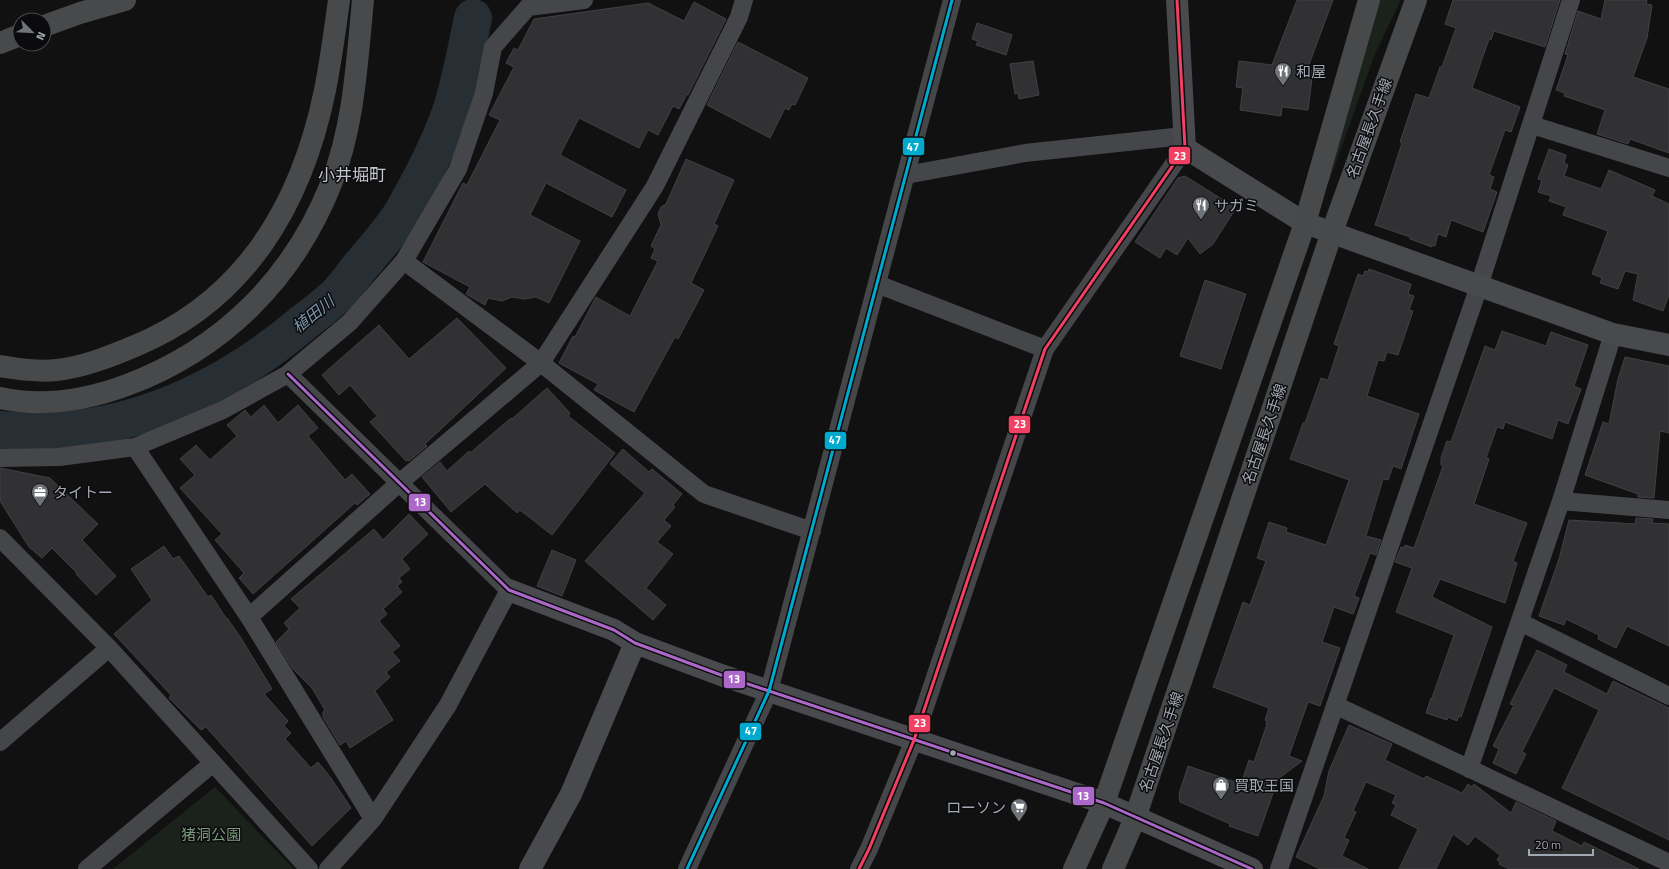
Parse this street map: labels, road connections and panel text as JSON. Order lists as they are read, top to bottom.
{
  "streets": {
    "main road": ["名古屋長久手線"]
  },
  "districts": ["小井堀町"],
  "water": ["植田川"],
  "parks": ["猪洞公園"],
  "places": {
    "restaurant": ["和屋", "サガミ"],
    "office": ["タイトー"],
    "shop": ["買取王国"],
    "supermarket": ["ローソン"]
  },
  "lines": ["transit line 47", "transit line 23", "transit line 13"],
  "scale_bar": "20 m",
  "north": "bottom right"
}
